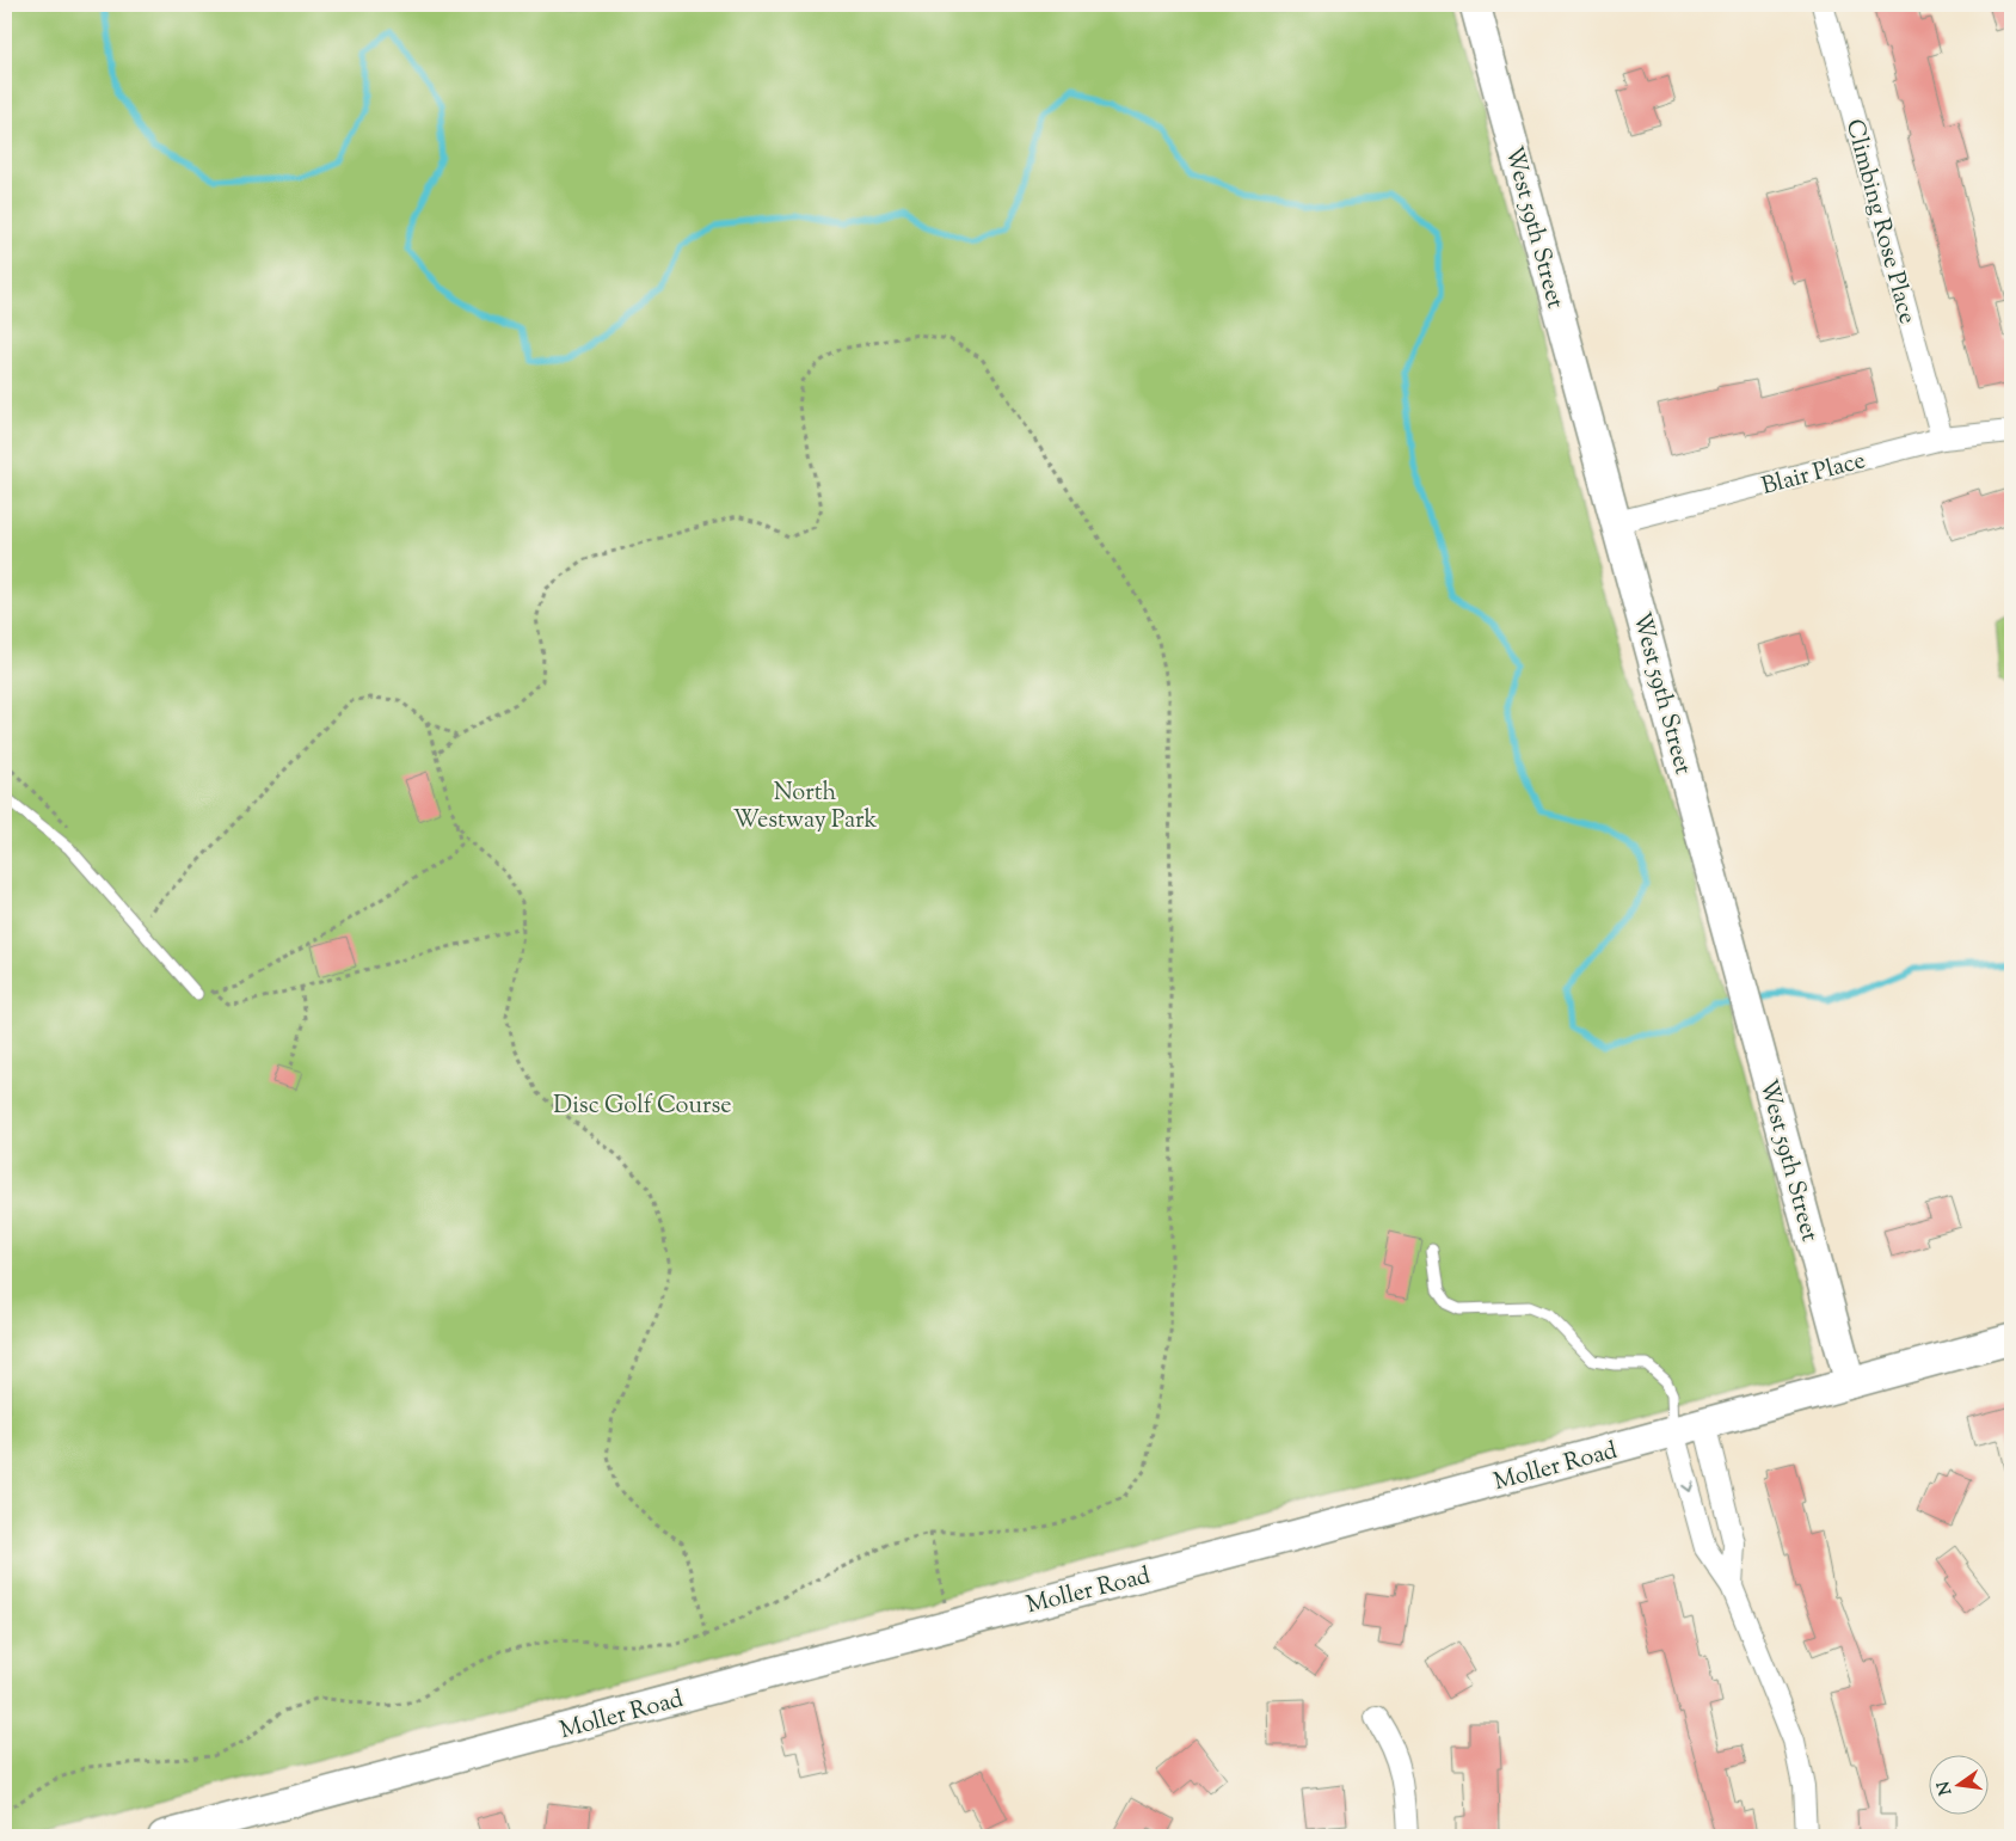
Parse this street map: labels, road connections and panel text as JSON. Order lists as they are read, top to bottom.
{
  "streets": {
    "street": [
      "Climbing Rose Place",
      "West 59th Street",
      "Blair Place",
      "Moller Road"
    ]
  },
  "crossings": [
    ["Climbing Rose Place", "Blair Place"],
    ["West 59th Street", "Blair Place"],
    ["West 59th Street", "Moller Road"]
  ],
  "parks": ["North Westway Park", "Disc Golf Course"],
  "north": "left"
}
